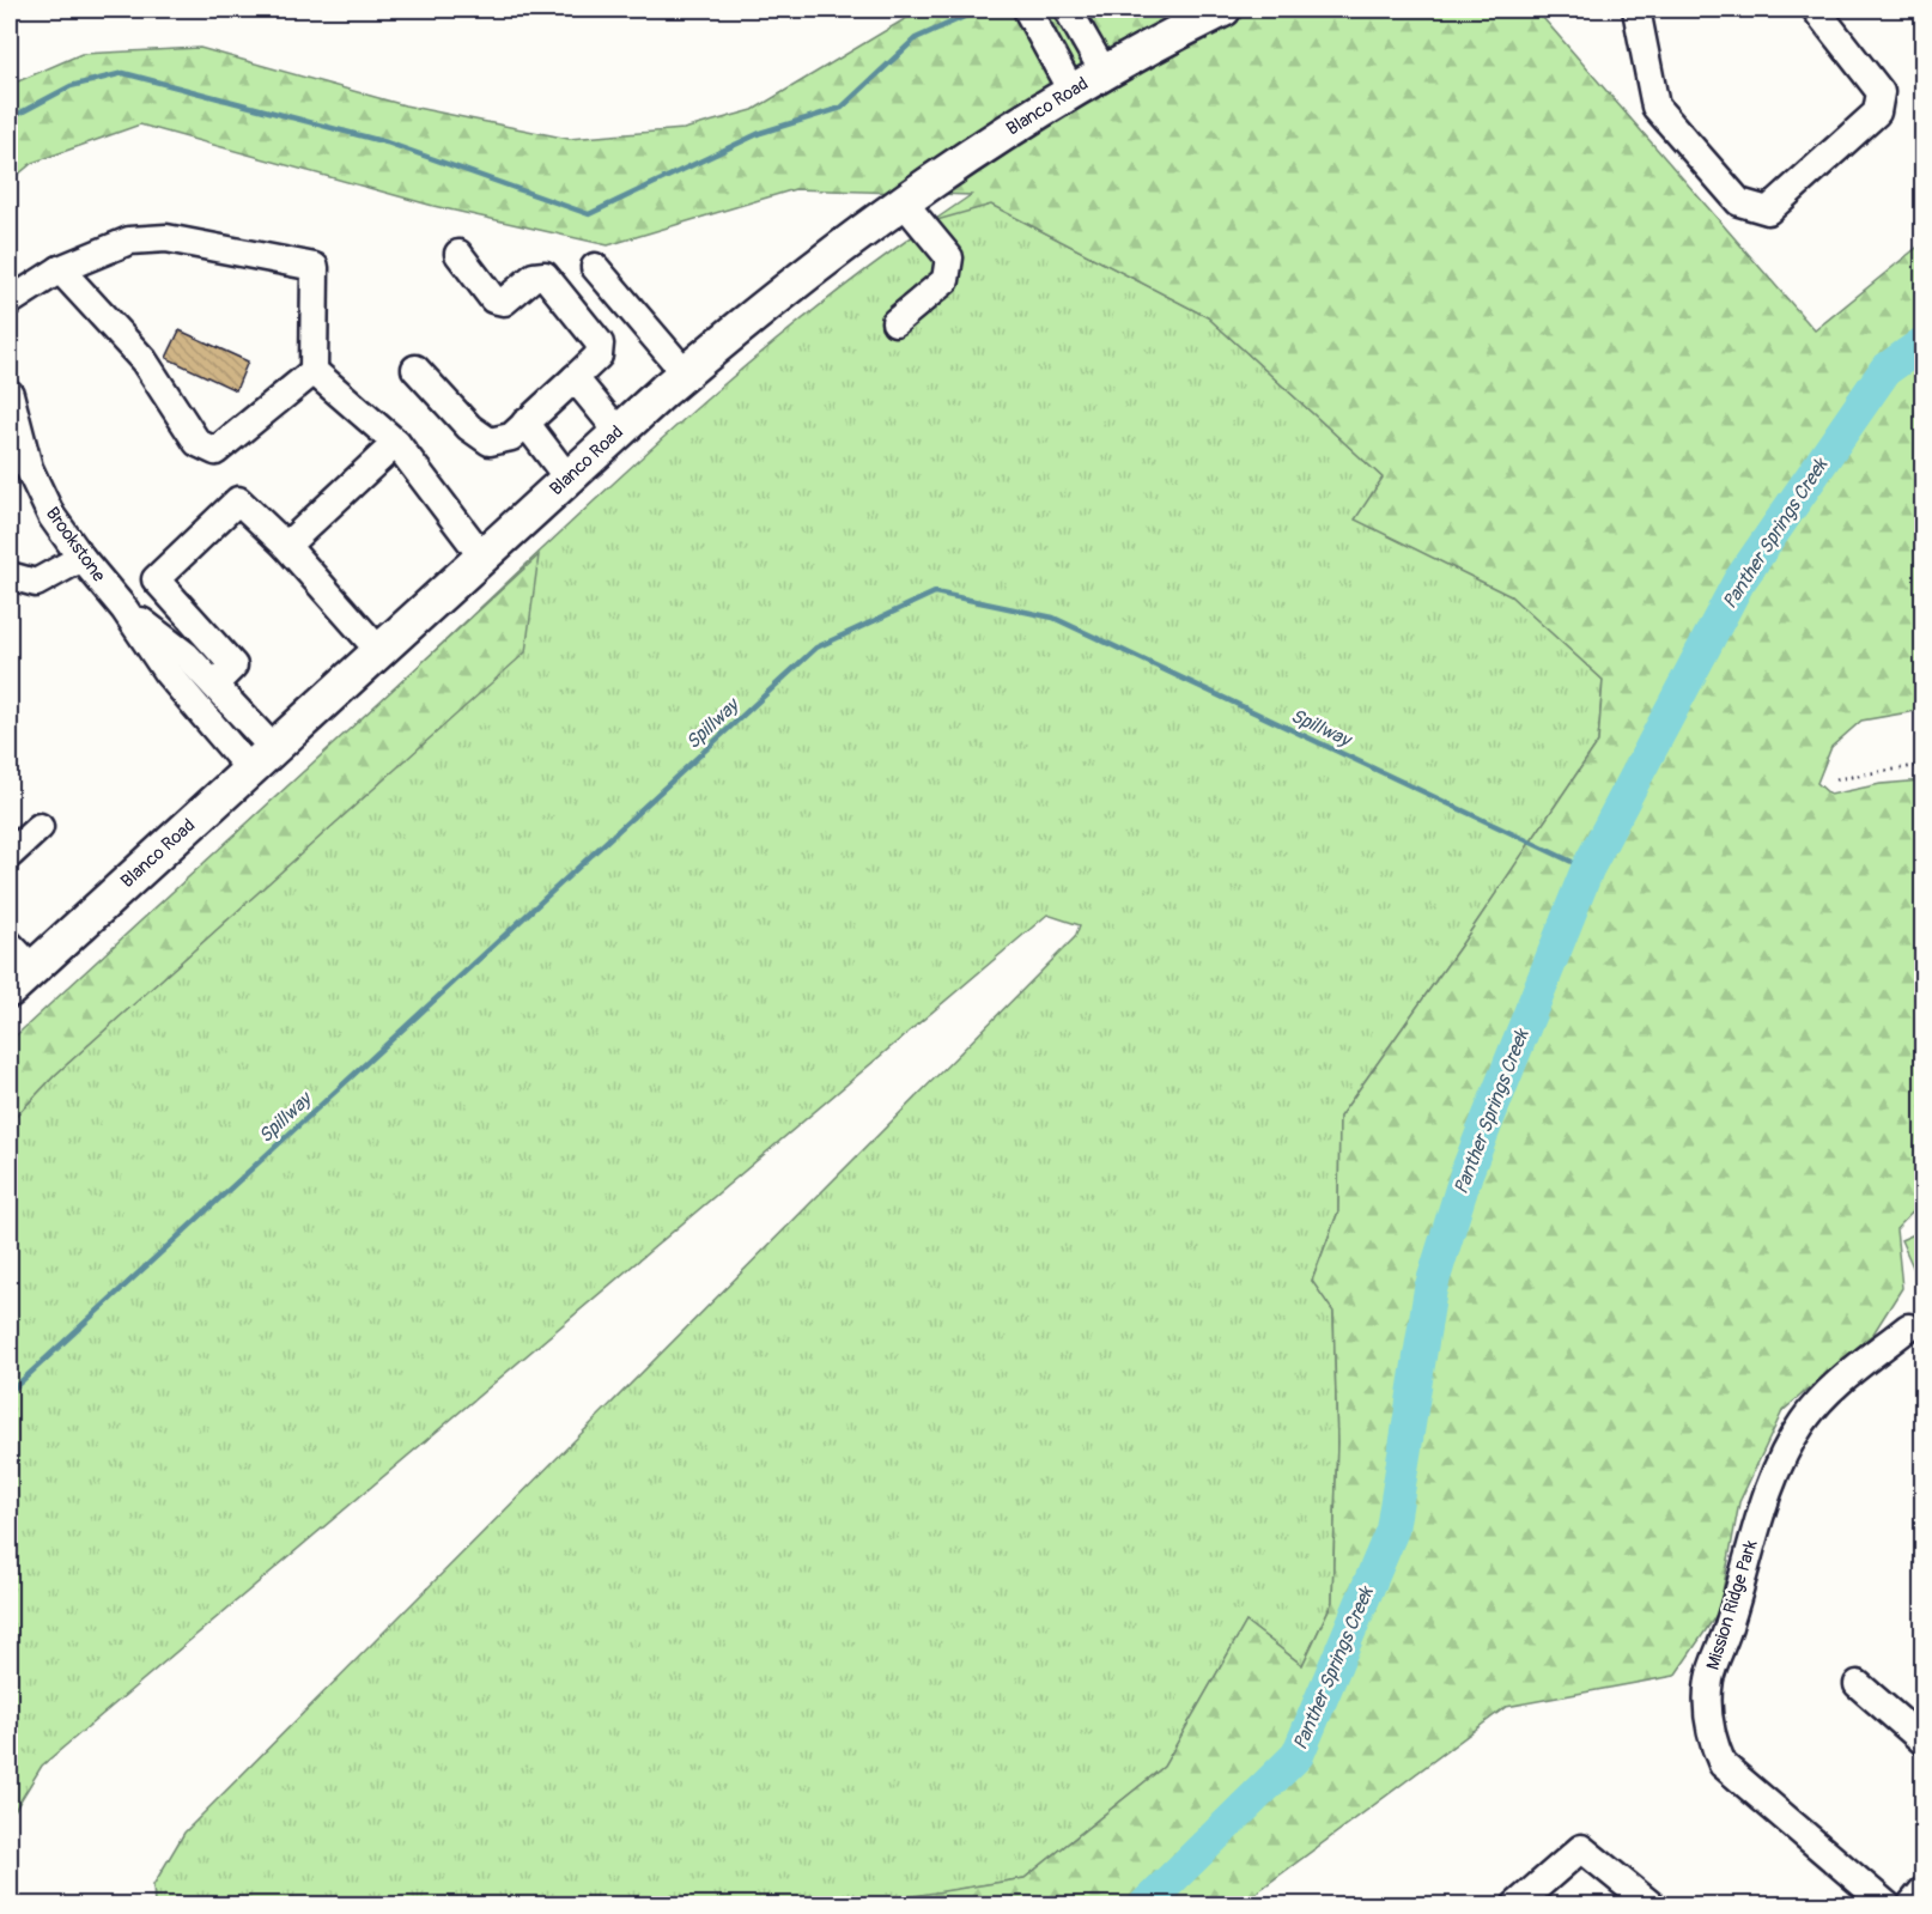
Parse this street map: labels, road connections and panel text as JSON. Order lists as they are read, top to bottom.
{
  "streets": {
    "main road": ["Blanco Road"],
    "street": ["Brookstone", "Mission Ridge Park"]
  },
  "crossings": [
    ["Blanco Road", "Brookstone"]
  ],
  "water": ["Panther Springs Creek", "Spillway"]
}
